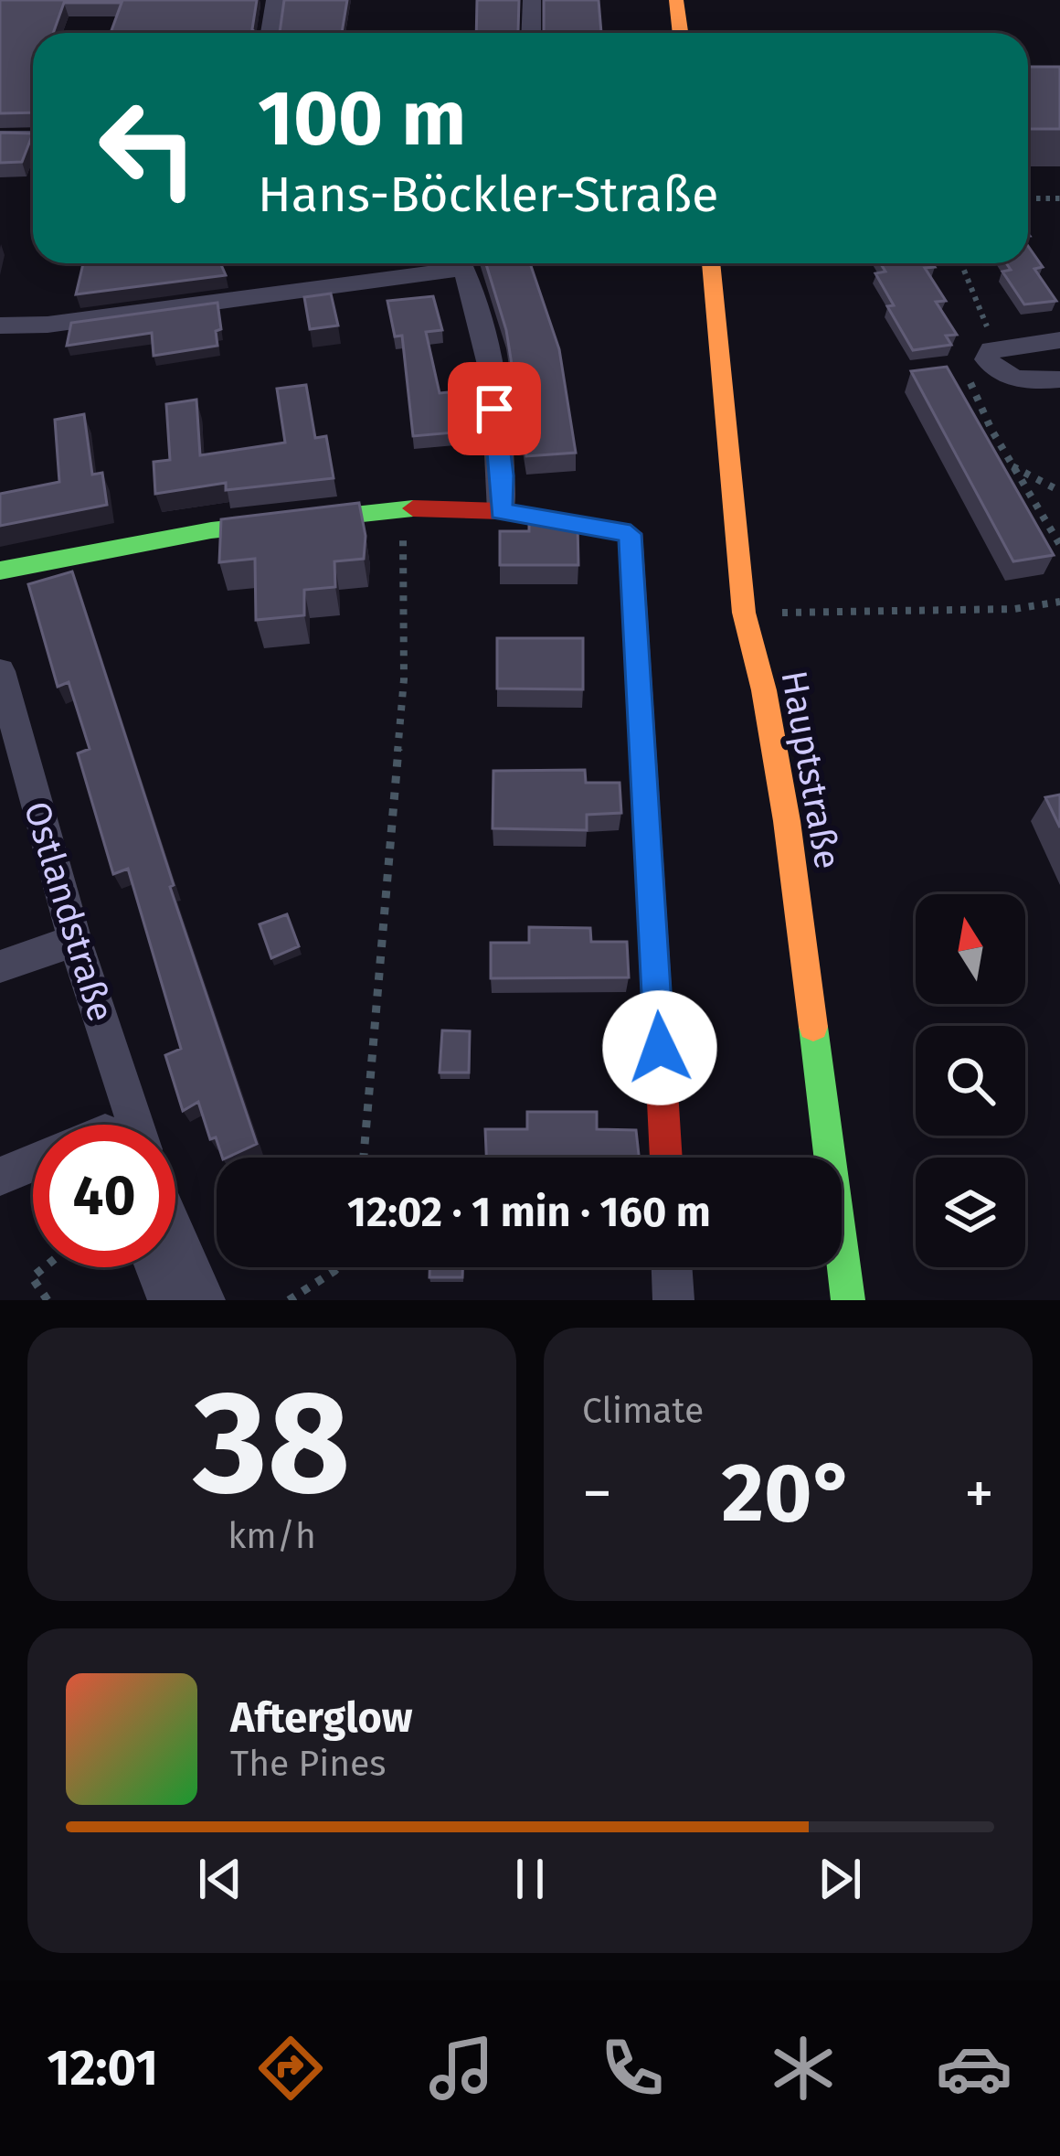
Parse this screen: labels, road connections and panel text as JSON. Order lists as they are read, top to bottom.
{
  "streets": {
    "main road": ["Hauptstraße"],
    "street": ["Ostlandstraße"]
  },
  "north": "top",
  "page": {
    "turn": ["100 m", "Hans-Böckler-Straße"],
    "limit": "40",
    "trip": "12:02 · 1 min · 160 m",
    "tile": [
      ["38", "km/h"],
      "Climate"
    ],
    "heat": ["−", "20°", "+"],
    "song": ["Afterglow", "The Pines"],
    "tabs": "12:01"
  }
}
